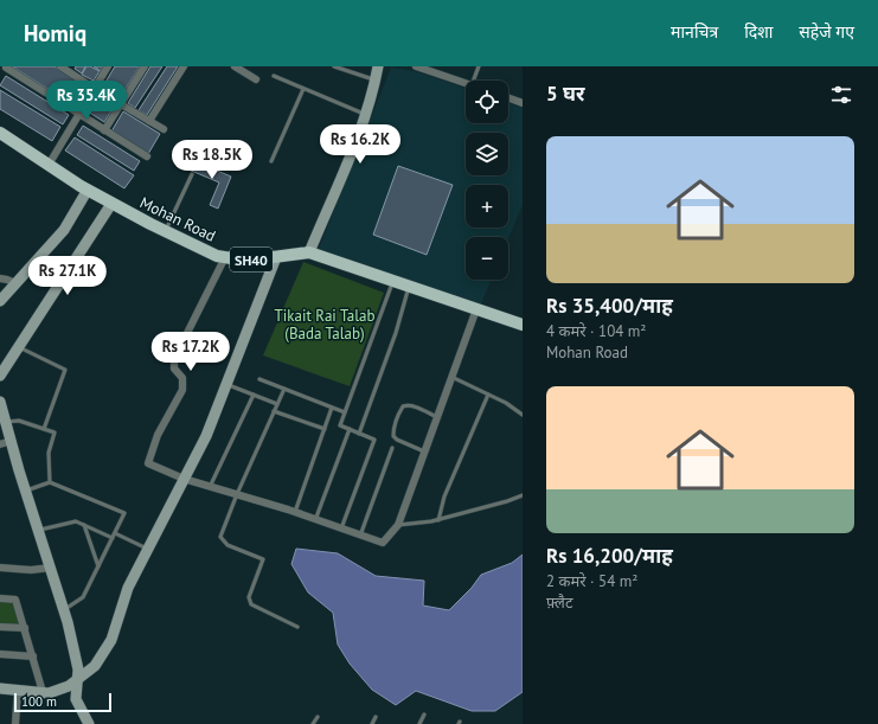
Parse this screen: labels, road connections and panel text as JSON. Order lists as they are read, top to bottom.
{
  "streets": {
    "main road": ["Mohan Road", "SH40"]
  },
  "parks": ["Tikait Rai Talab (Bada Talab)"],
  "scale_bar": "100 m",
  "page": {
    "header": "Homiq",
    "nav": ["मानचित्र", "दिशा", "सहेजे गए"],
    "heading": "5 घर",
    "map_buttons": ["+", "−"],
    "price": [
      "Rs 35.4K",
      "Rs 16.2K",
      "Rs 18.5K",
      "Rs 27.1K",
      "Rs 17.2K"
    ],
    "list": [
      {
        "name": "Rs 35,400/माह",
        "note": "4 कमरे · 104 m² · Mohan Road"
      },
      {
        "name": "Rs 16,200/माह",
        "note": "2 कमरे · 54 m² · फ़्लैट"
      }
    ],
    "scale": "100 m"
  }
}
